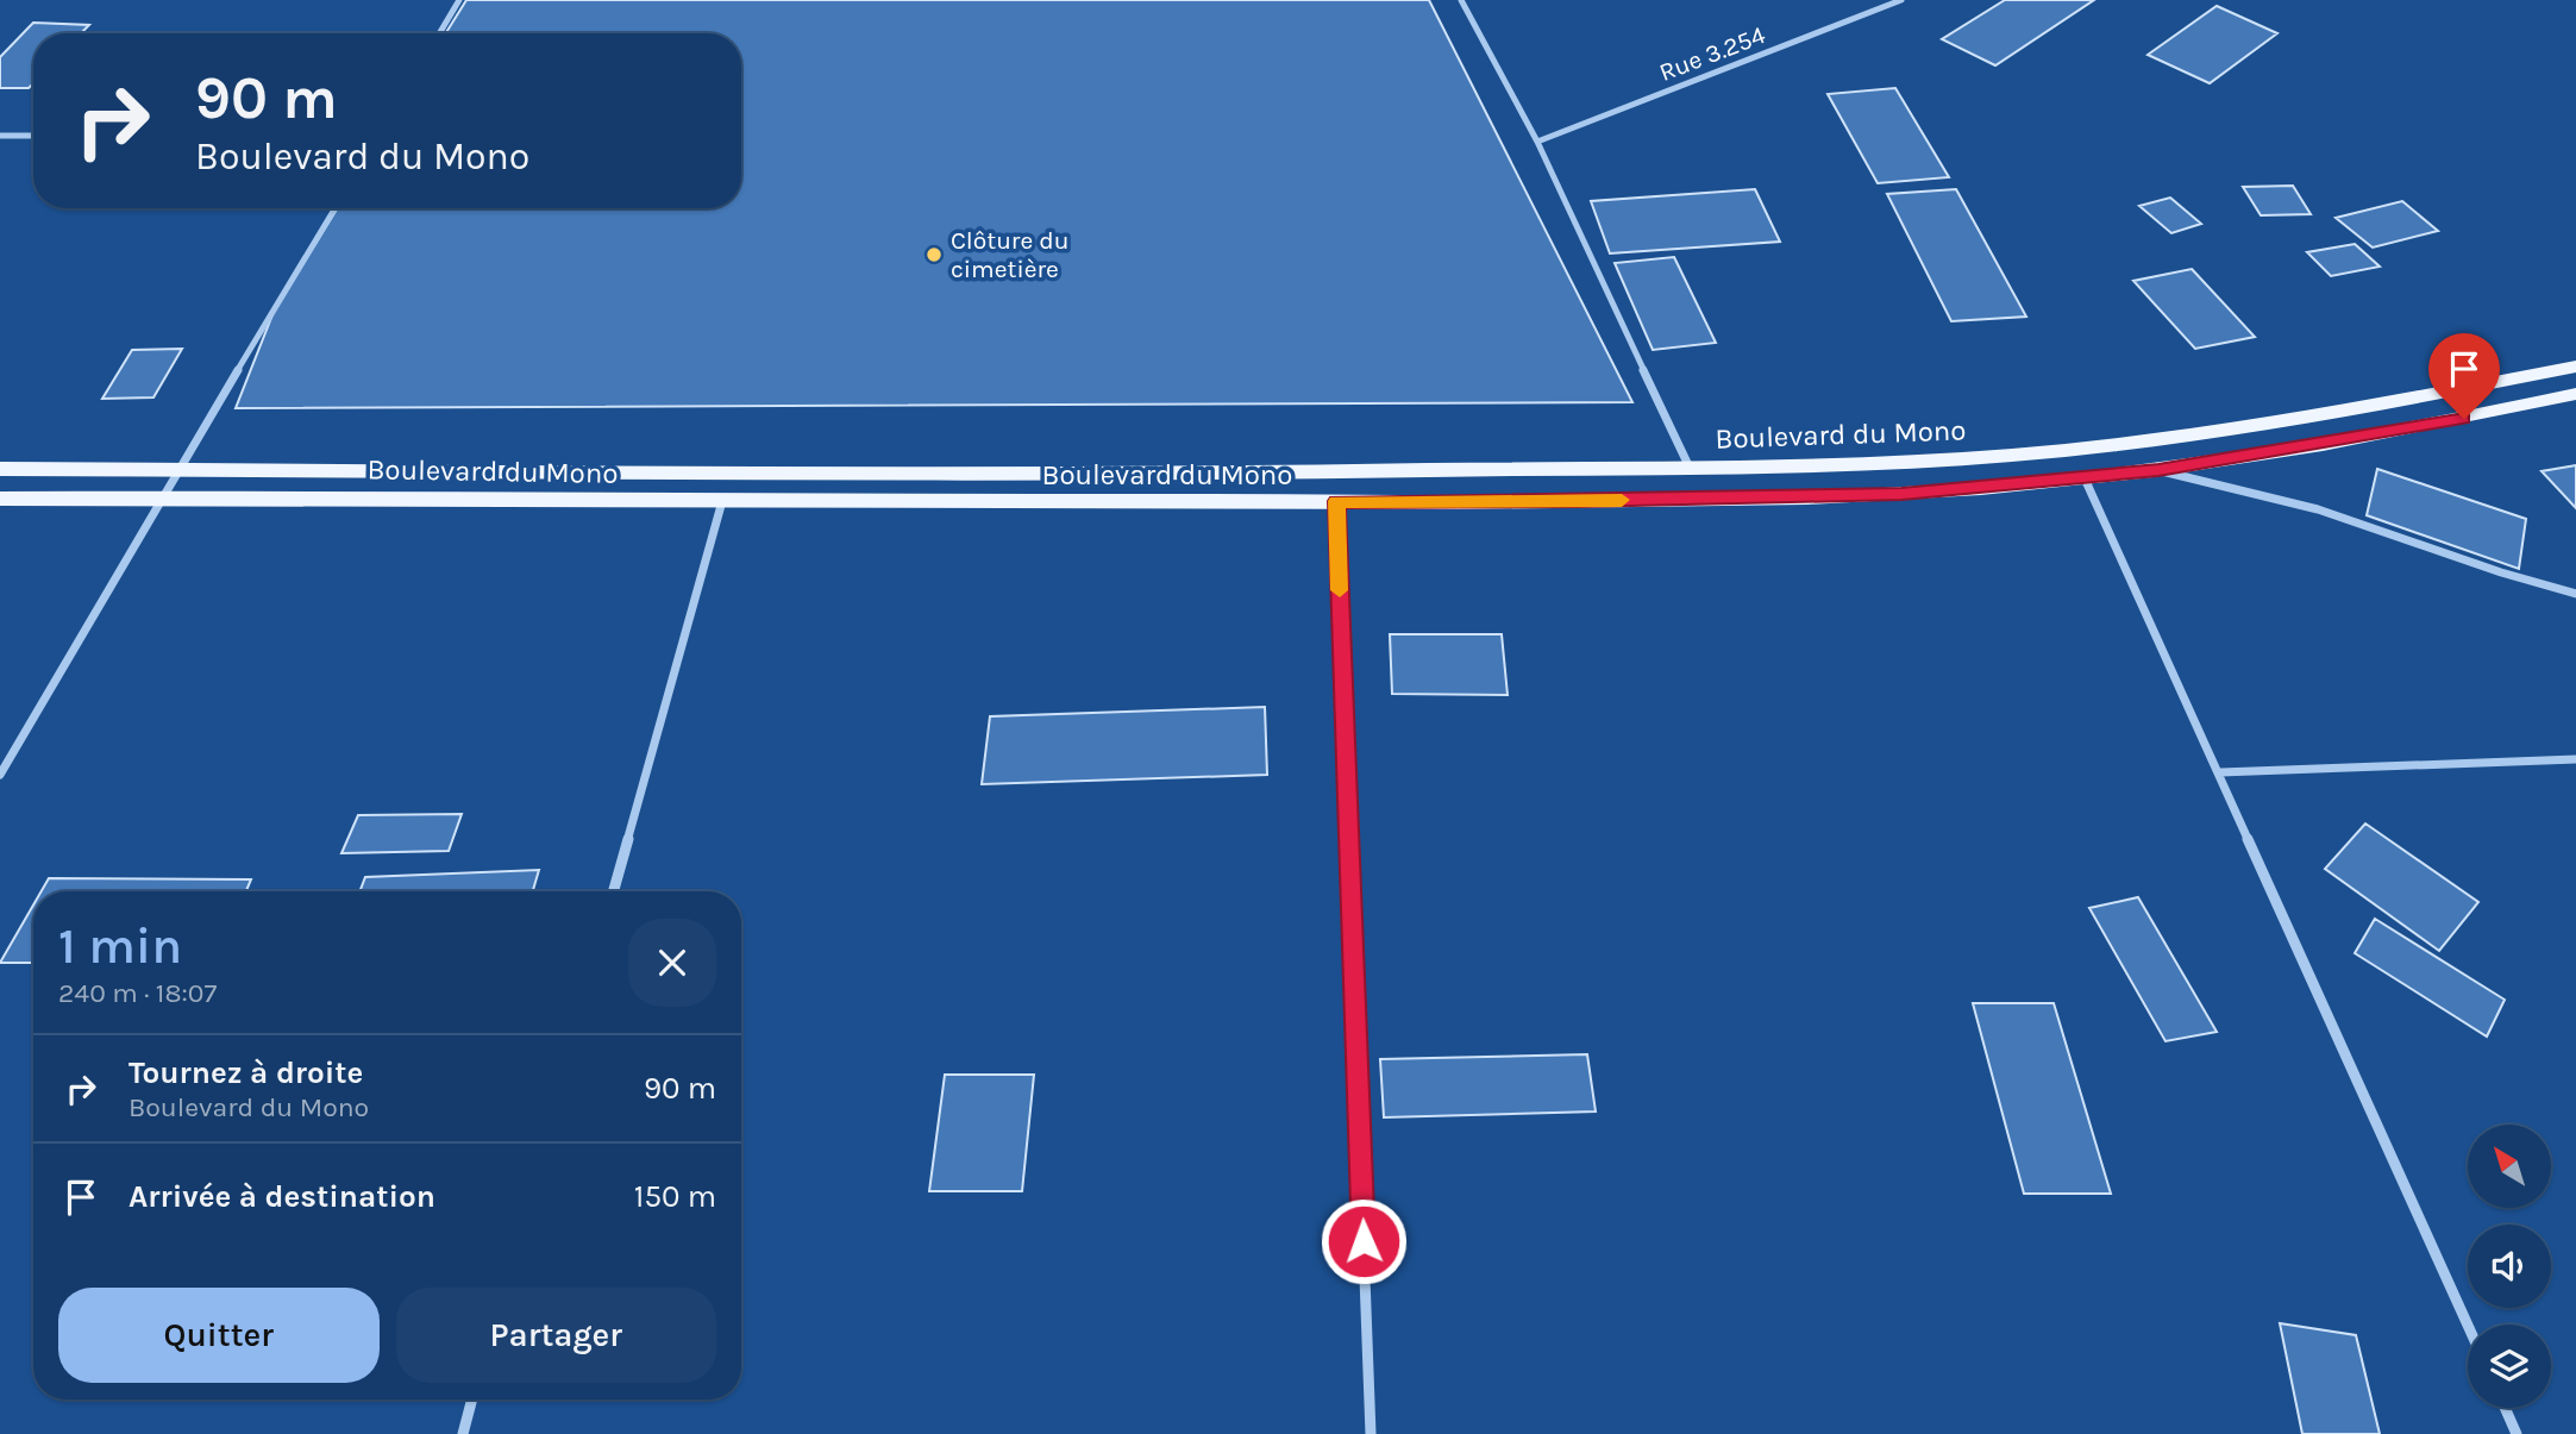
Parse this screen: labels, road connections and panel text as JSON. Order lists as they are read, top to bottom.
{
  "streets": {
    "main road": ["Boulevard du Mono"],
    "street": ["Rue 3.254"]
  },
  "places": ["Clôture du cimetière"],
  "north": "top left",
  "page": {
    "turn": ["90 m", "Boulevard du Mono"],
    "heading": ["1 min", "240 m · 18:07"],
    "list": [
      {
        "name": "Tournez à droite",
        "note": "Boulevard du Mono",
        "value": "90 m"
      },
      {
        "name": "Arrivée à destination",
        "value": "150 m"
      }
    ],
    "buttons": ["Quitter", "Partager"]
  }
}
